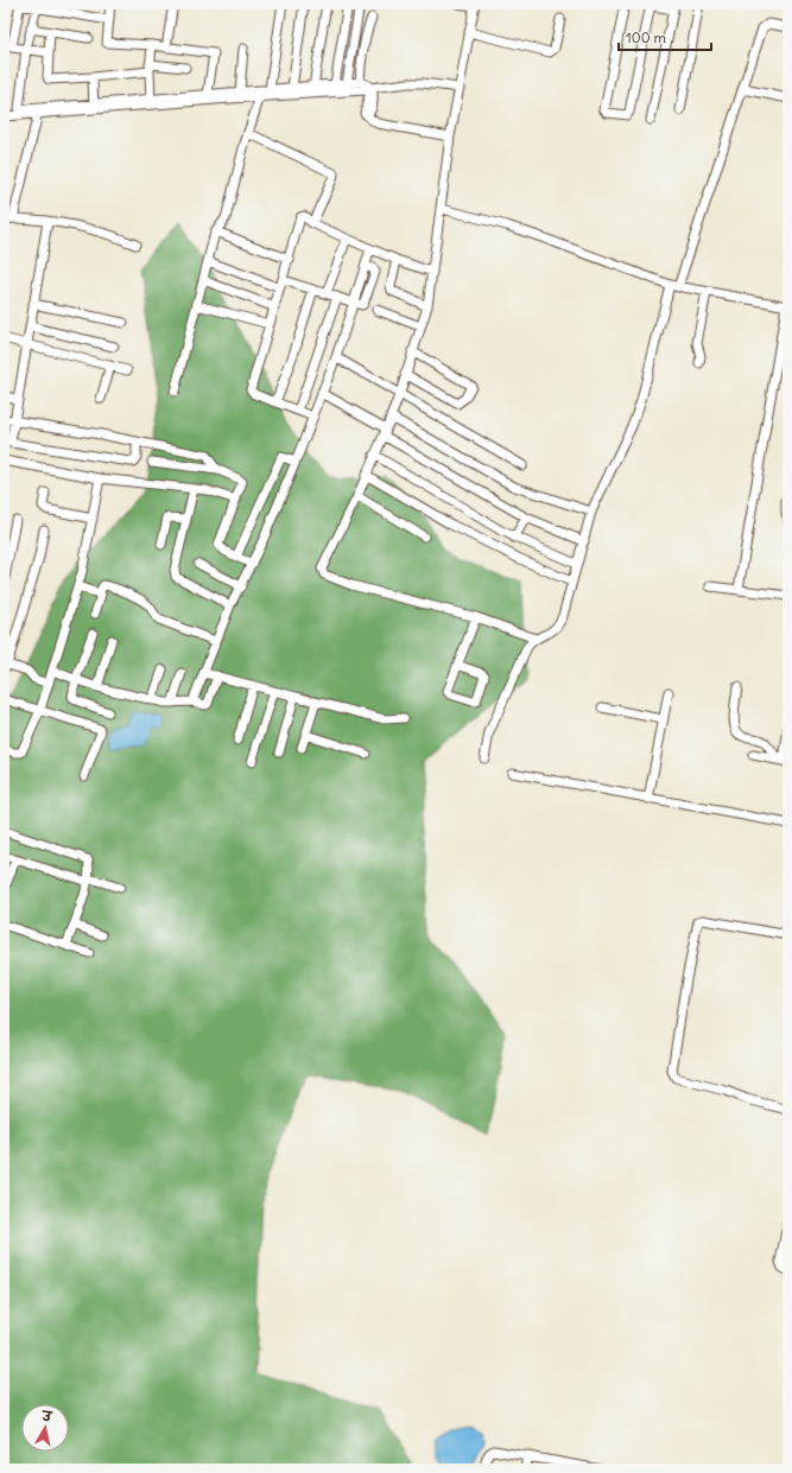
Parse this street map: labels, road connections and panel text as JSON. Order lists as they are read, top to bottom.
{
  "scale_bar": "100 m",
  "north": "top"
}
